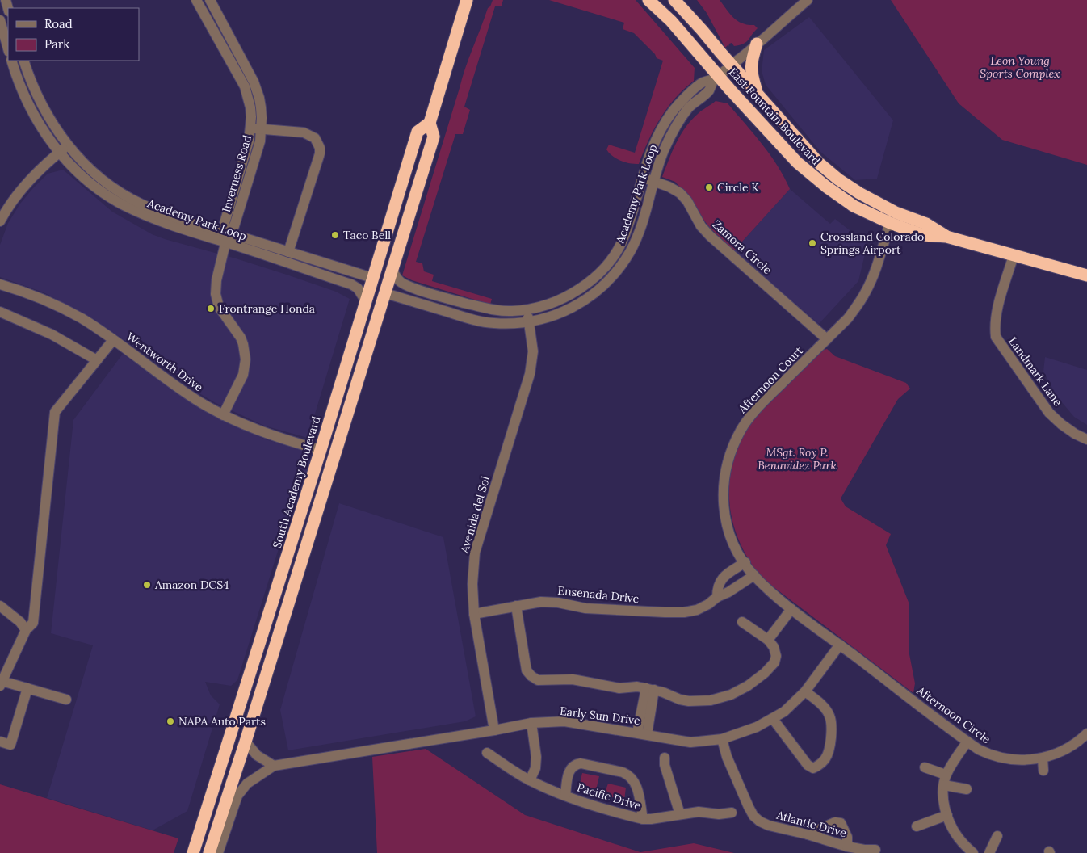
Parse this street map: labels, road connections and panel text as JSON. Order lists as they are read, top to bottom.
{
  "streets": {
    "highway": ["East Fountain Boulevard", "South Academy Boulevard"],
    "street": [
      "Inverness Road",
      "Academy Park Loop",
      "Zamora Circle",
      "Wentworth Drive",
      "Landmark Lane",
      "Afternoon Court",
      "Avenida del Sol",
      "Ensenada Drive",
      "Afternoon Circle",
      "Early Sun Drive",
      "Pacific Drive",
      "Atlantic Drive"
    ]
  },
  "crossings": [
    ["East Fountain Boulevard", "Academy Park Loop"],
    ["East Fountain Boulevard", "Landmark Lane"],
    ["East Fountain Boulevard", "Afternoon Court"],
    ["Inverness Road", "Academy Park Loop"],
    ["Academy Park Loop", "Zamora Circle"],
    ["Academy Park Loop", "South Academy Boulevard"],
    ["Academy Park Loop", "Avenida del Sol"],
    ["Zamora Circle", "Afternoon Court"],
    ["Wentworth Drive", "South Academy Boulevard"],
    ["Afternoon Court", "Ensenada Drive"],
    ["Afternoon Court", "Afternoon Circle"],
    ["Afternoon Court", "Early Sun Drive"],
    ["Avenida del Sol", "Ensenada Drive"],
    ["Avenida del Sol", "Early Sun Drive"],
    ["Afternoon Circle", "Early Sun Drive"],
    ["Early Sun Drive", "Atlantic Drive"]
  ],
  "parks": ["Leon Young Sports Complex", "MSgt. Roy P. Benavidez Park"],
  "places": [
    "Circle K",
    "Taco Bell",
    "Crossland Colorado Springs Airport",
    "Frontrange Honda",
    "Amazon DCS4",
    "NAPA Auto Parts"
  ],
  "legend": ["Road", "Park"]
}
